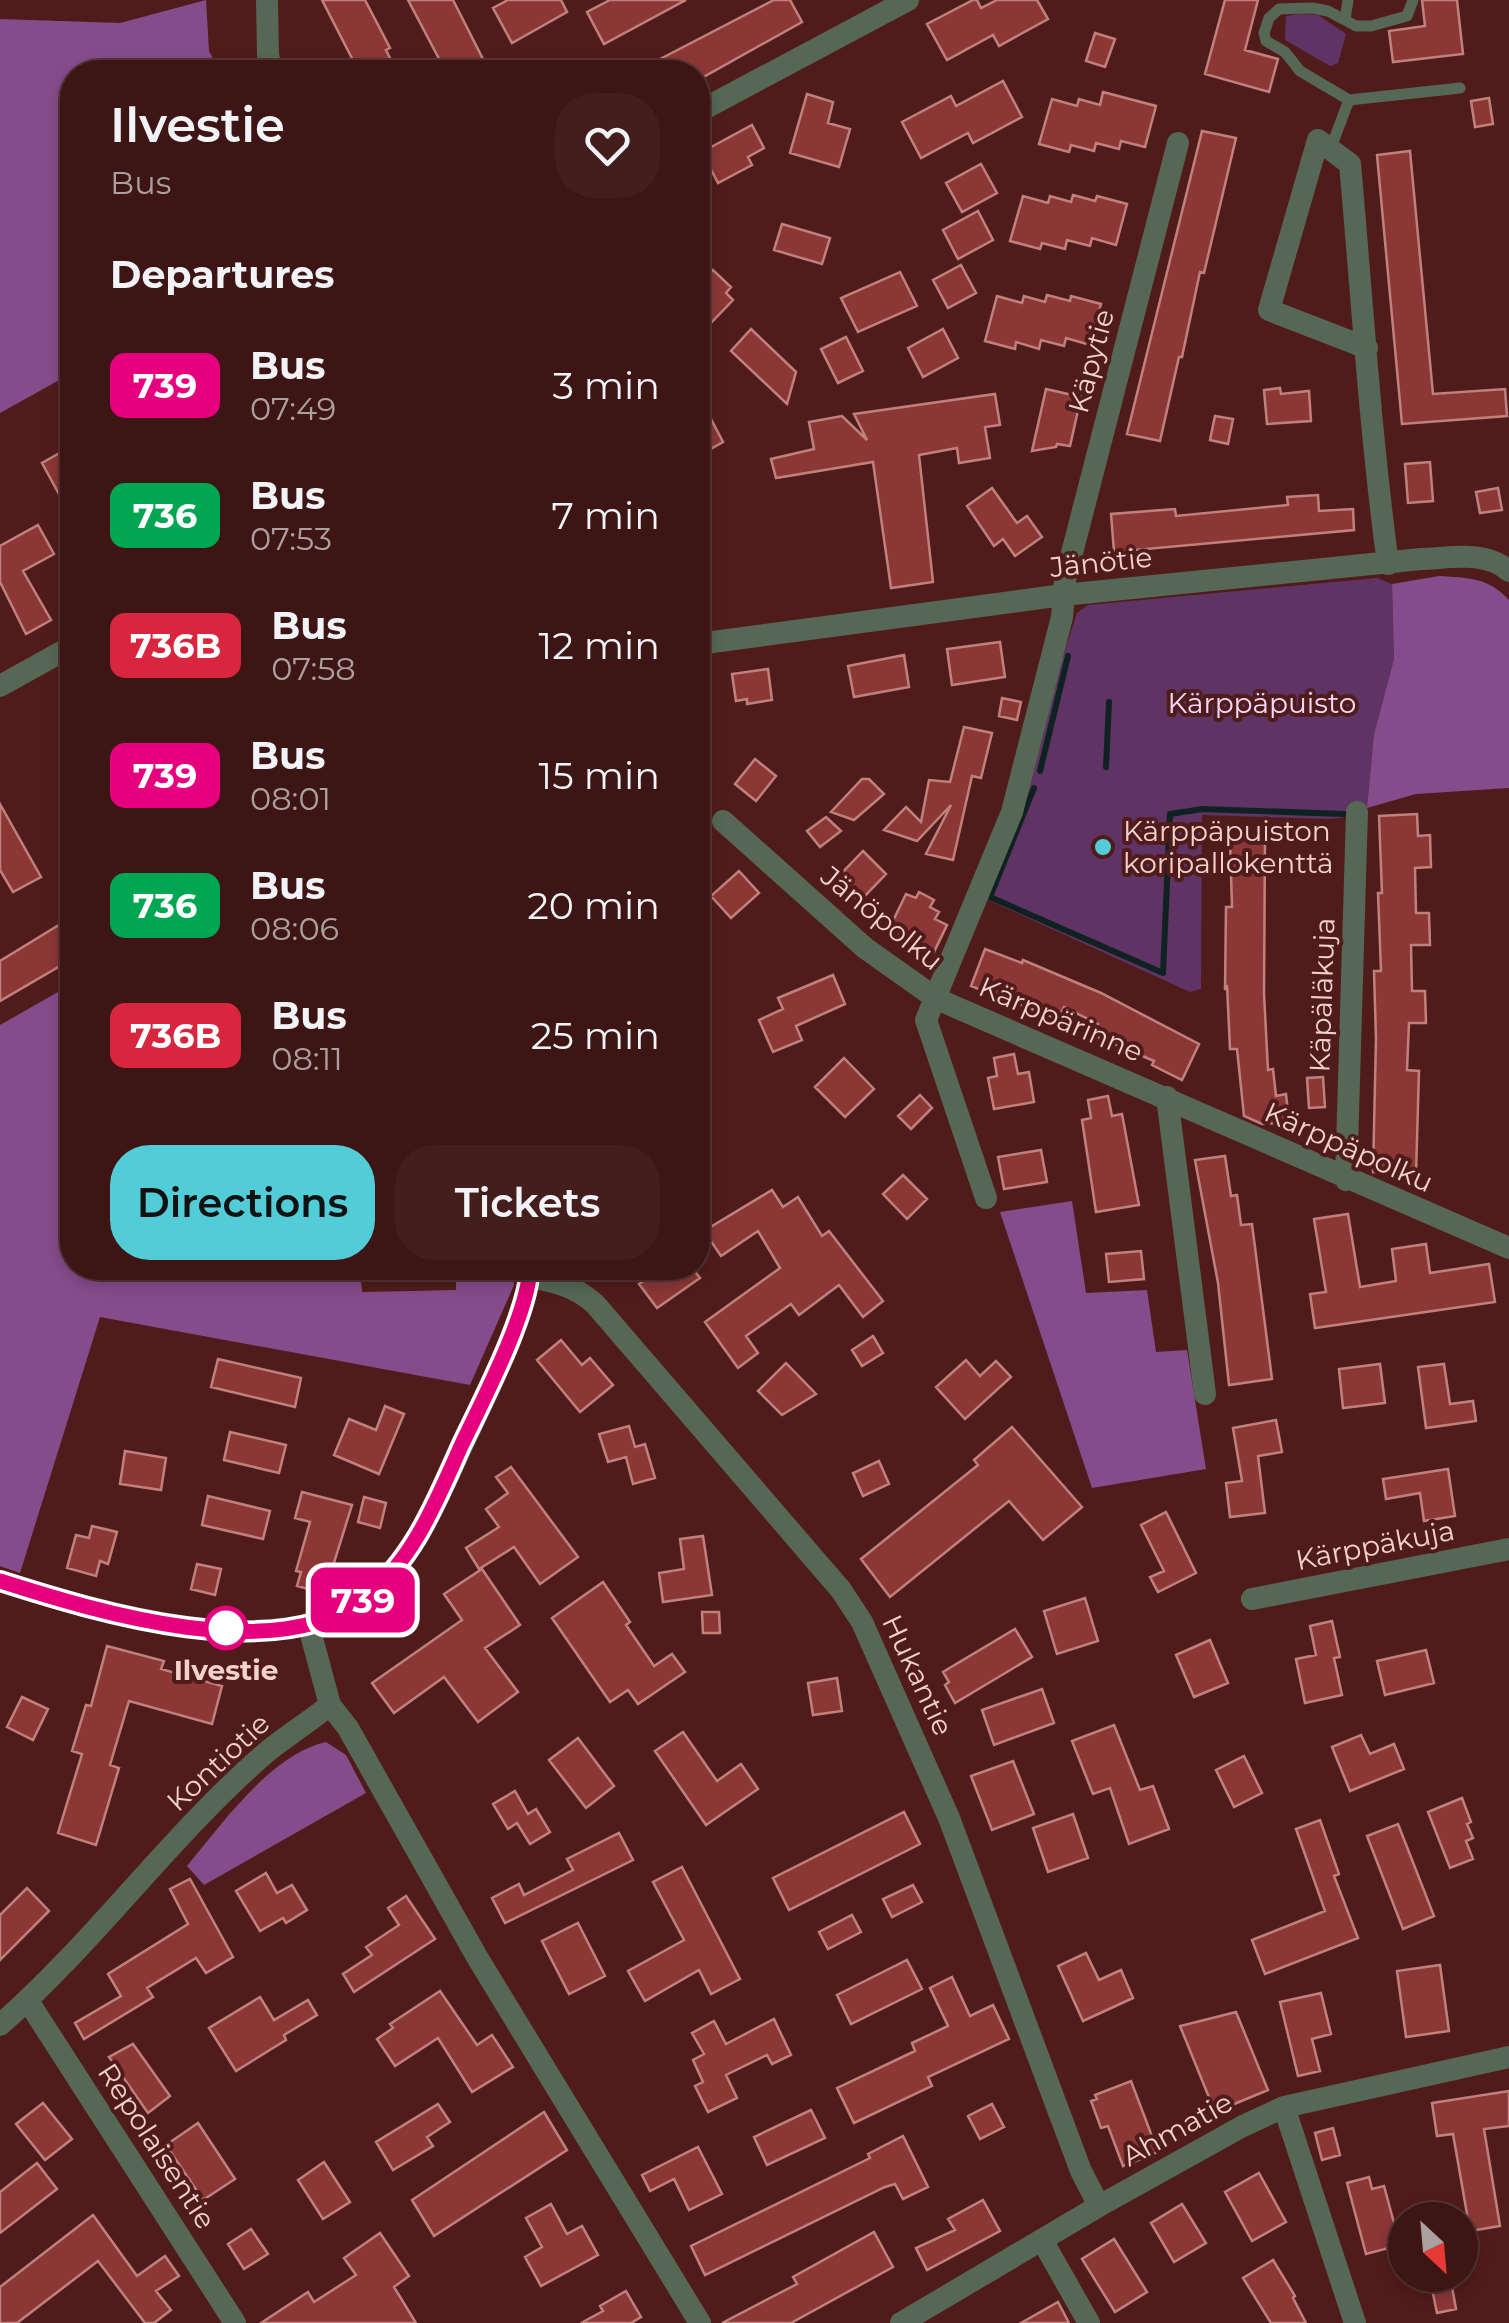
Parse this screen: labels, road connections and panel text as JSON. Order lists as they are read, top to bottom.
{
  "streets": {
    "street": [
      "Käpytie",
      "Jänötie",
      "Jänöpolku",
      "Käpäläkuja",
      "Kärppärinne",
      "Kärppäpolku",
      "Kärppäkuja",
      "Hukantie",
      "Kontiotie",
      "Ahmatie",
      "Repolaisentie"
    ]
  },
  "crossings": [
    ["Käpytie", "Jänötie"],
    ["Käpytie", "Kärppärinne"],
    ["Jänötie", "Kärppärinne"],
    ["Jänöpolku", "Kärppärinne"],
    ["Käpäläkuja", "Kärppäpolku"],
    ["Kärppärinne", "Kärppäpolku"],
    ["Hukantie", "Ahmatie"],
    ["Kontiotie", "Repolaisentie"]
  ],
  "parks": ["Kärppäpuisto"],
  "places": ["Kärppäpuiston koripallokenttä", "Ilvestie"],
  "lines": ["bus line 739"],
  "north": "bottom right",
  "page": {
    "on_map": "739",
    "heading": [
      ["Ilvestie", "Bus"],
      "Departures"
    ],
    "list": [
      {
        "mark": "739",
        "name": "Bus",
        "note": "07:49",
        "value": "3 min"
      },
      {
        "mark": "736",
        "name": "Bus",
        "note": "07:53",
        "value": "7 min"
      },
      {
        "mark": "736B",
        "name": "Bus",
        "note": "07:58",
        "value": "12 min"
      },
      {
        "mark": "739",
        "name": "Bus",
        "note": "08:01",
        "value": "15 min"
      },
      {
        "mark": "736",
        "name": "Bus",
        "note": "08:06",
        "value": "20 min"
      },
      {
        "mark": "736B",
        "name": "Bus",
        "note": "08:11",
        "value": "25 min"
      }
    ],
    "buttons": ["Directions", "Tickets"]
  }
}
